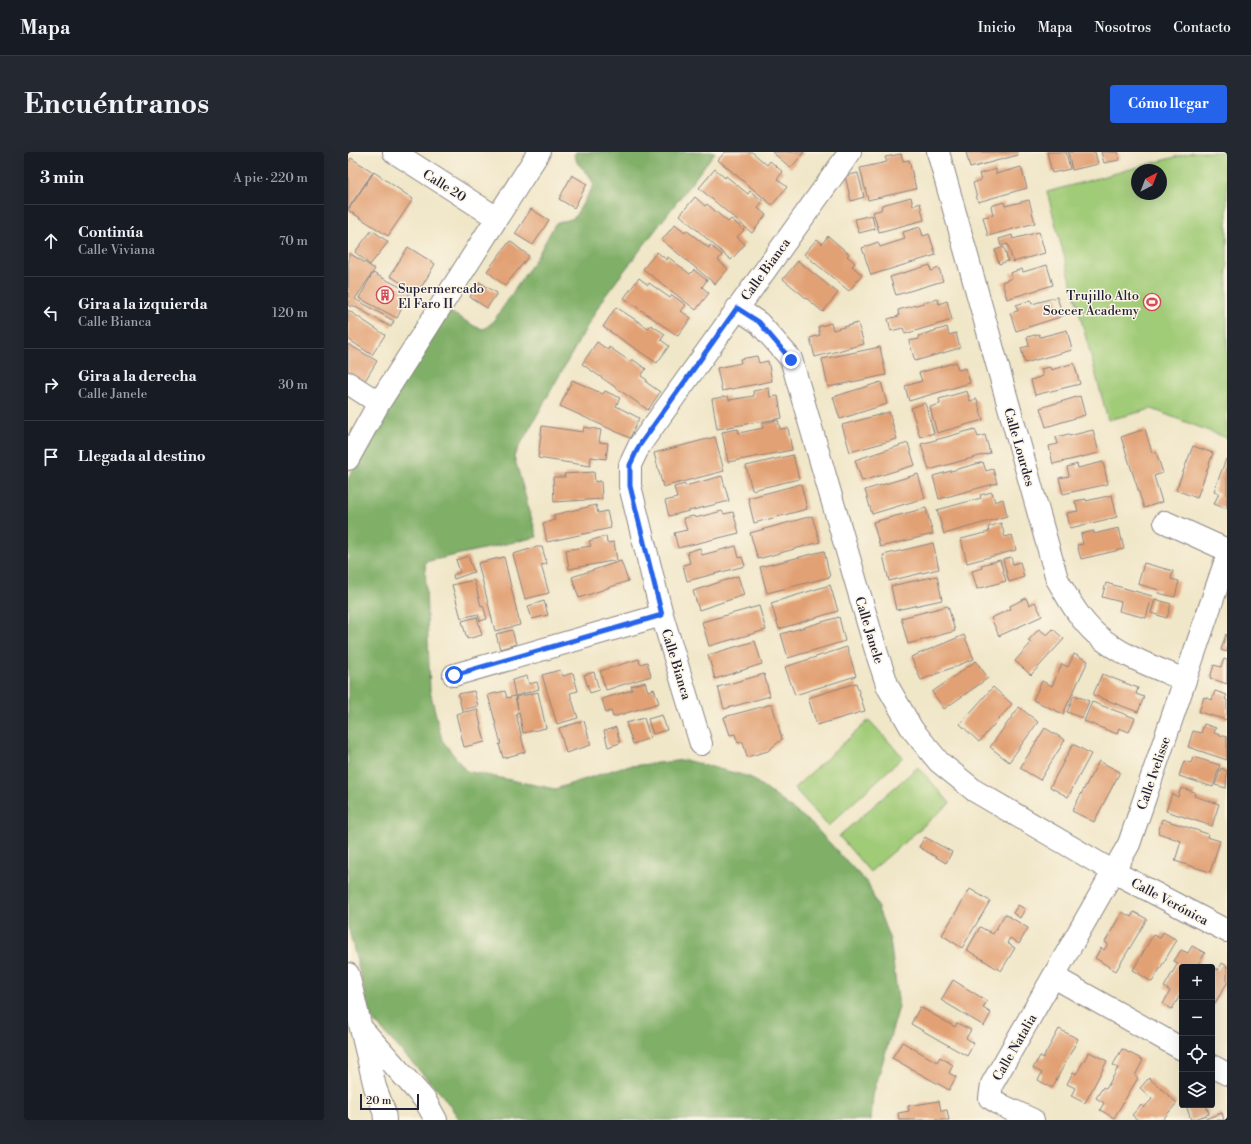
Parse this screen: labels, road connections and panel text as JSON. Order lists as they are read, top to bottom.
{
  "streets": {
    "street": [
      "Calle 20",
      "Calle Bianca",
      "Calle Lourdes",
      "Calle Janele",
      "Calle Ivelisse",
      "Calle Verónica",
      "Calle Natalia"
    ]
  },
  "crossings": [
    ["Calle Bianca", "Calle Janele"],
    ["Calle Lourdes", "Calle Ivelisse"],
    ["Calle Janele", "Calle Ivelisse"],
    ["Calle Janele", "Calle Verónica"],
    ["Calle Ivelisse", "Calle Verónica"],
    ["Calle Ivelisse", "Calle Natalia"]
  ],
  "places": {
    "building": ["Supermercado El Faro II"],
    "sports": ["Trujillo Alto Soccer Academy"]
  },
  "scale_bar": "20 m",
  "north": "top right",
  "page": {
    "header": "Mapa",
    "nav": [
      "Inicio",
      "Mapa",
      "Nosotros",
      "Contacto"
    ],
    "buttons": "Cómo llegar",
    "title": "Encuéntranos",
    "heading": ["3 min", "A pie · 220 m"],
    "list": [
      ["Continúa", "Calle Viviana", "70 m"],
      ["Gira a la izquierda", "Calle Bianca", "120 m"],
      ["Gira a la derecha", "Calle Janele", "30 m"],
      "Llegada al destino"
    ],
    "map_buttons": ["+", "−"],
    "scale": "20 m"
  }
}
